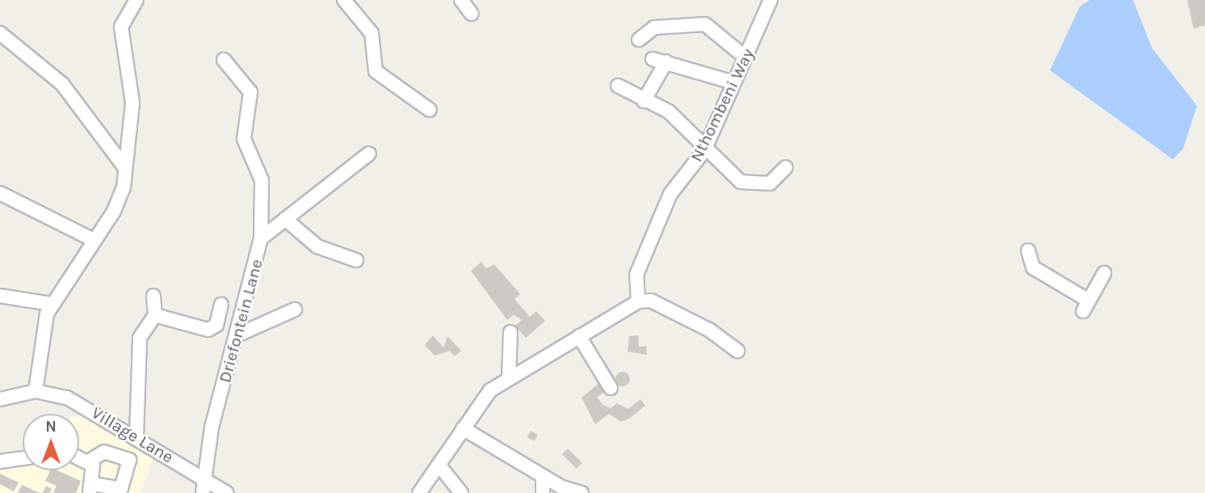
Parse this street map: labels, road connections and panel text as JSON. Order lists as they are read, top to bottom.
{
  "streets": {
    "street": ["Nthombeni Way", "Driefontein Lane", "Village Lane"]
  },
  "crossings": [
    ["Driefontein Lane", "Village Lane"]
  ],
  "north": "top"
}
